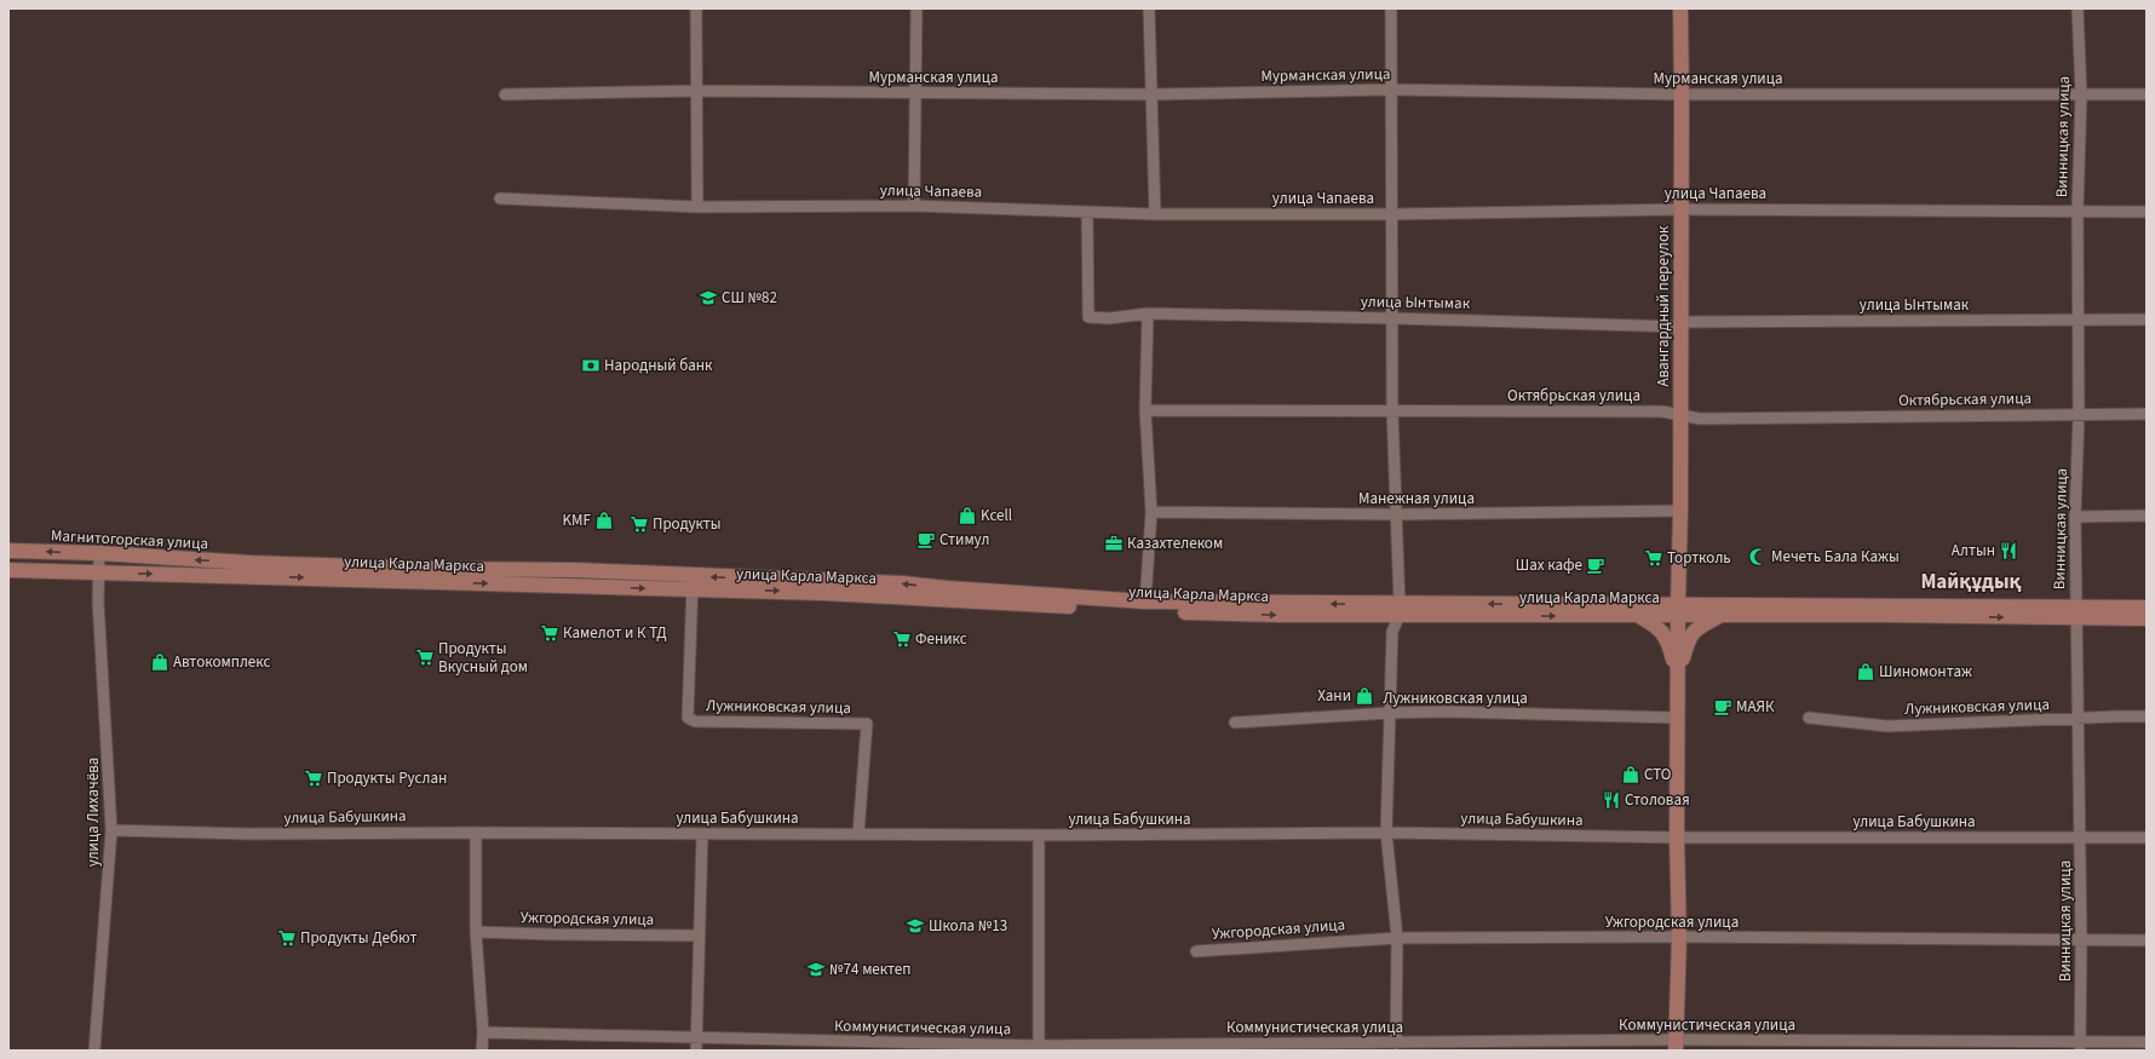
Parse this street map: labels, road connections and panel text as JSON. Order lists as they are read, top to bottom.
{
  "streets": {
    "main road": ["Авангардный переулок", "Магнитогорская улица", "улица Карла Маркса"],
    "street": [
      "Мурманская улица",
      "Винницкая улица",
      "улица Чапаева",
      "улица Ынтымак",
      "Октябрьская улица",
      "Манежная улица",
      "Лужниковская улица",
      "улица Лихачёва",
      "улица Бабушкина",
      "Ужгородская улица",
      "Коммунистическая улица"
    ]
  },
  "crossings": [
    ["Мурманская улица", "Винницкая улица"],
    ["Мурманская улица", "Авангардный переулок"],
    ["Винницкая улица", "улица Чапаева"],
    ["Винницкая улица", "улица Ынтымак"],
    ["Винницкая улица", "Октябрьская улица"],
    ["Винницкая улица", "улица Карла Маркса"],
    ["Винницкая улица", "Лужниковская улица"],
    ["Винницкая улица", "улица Бабушкина"],
    ["Винницкая улица", "Ужгородская улица"],
    ["Винницкая улица", "Коммунистическая улица"],
    ["улица Чапаева", "улица Ынтымак"],
    ["улица Чапаева", "Авангардный переулок"],
    ["улица Ынтымак", "Авангардный переулок"],
    ["Авангардный переулок", "Октябрьская улица"],
    ["Авангардный переулок", "Манежная улица"],
    ["Авангардный переулок", "улица Карла Маркса"],
    ["Магнитогорская улица", "улица Карла Маркса"],
    ["Магнитогорская улица", "улица Лихачёва"],
    ["улица Карла Маркса", "Лужниковская улица"],
    ["Лужниковская улица", "улица Бабушкина"],
    ["улица Лихачёва", "улица Бабушкина"]
  ],
  "districts": ["Майқұдық"],
  "places": {
    "school or university": ["СШ №82", "Школа №13", "№74 мектеп"],
    "bank": ["Народный банк"],
    "shop": [
      "Kcell",
      "KMF",
      "Автокомплекс",
      "Шиномонтаж",
      "Хани",
      "СТО"
    ],
    "supermarket": [
      "Продукты",
      "Тортколь",
      "Камелот и К ТД",
      "Феникс",
      "Продукты Вкусный дом",
      "Продукты Руслан",
      "Продукты Дебют"
    ],
    "cafe": ["Стимул", "Шах кафе", "МАЯК"],
    "office": ["Казахтелеком"],
    "restaurant": ["Алтын", "Столовая"],
    "mosque": ["Мечеть Бала Кажы"]
  }
}
